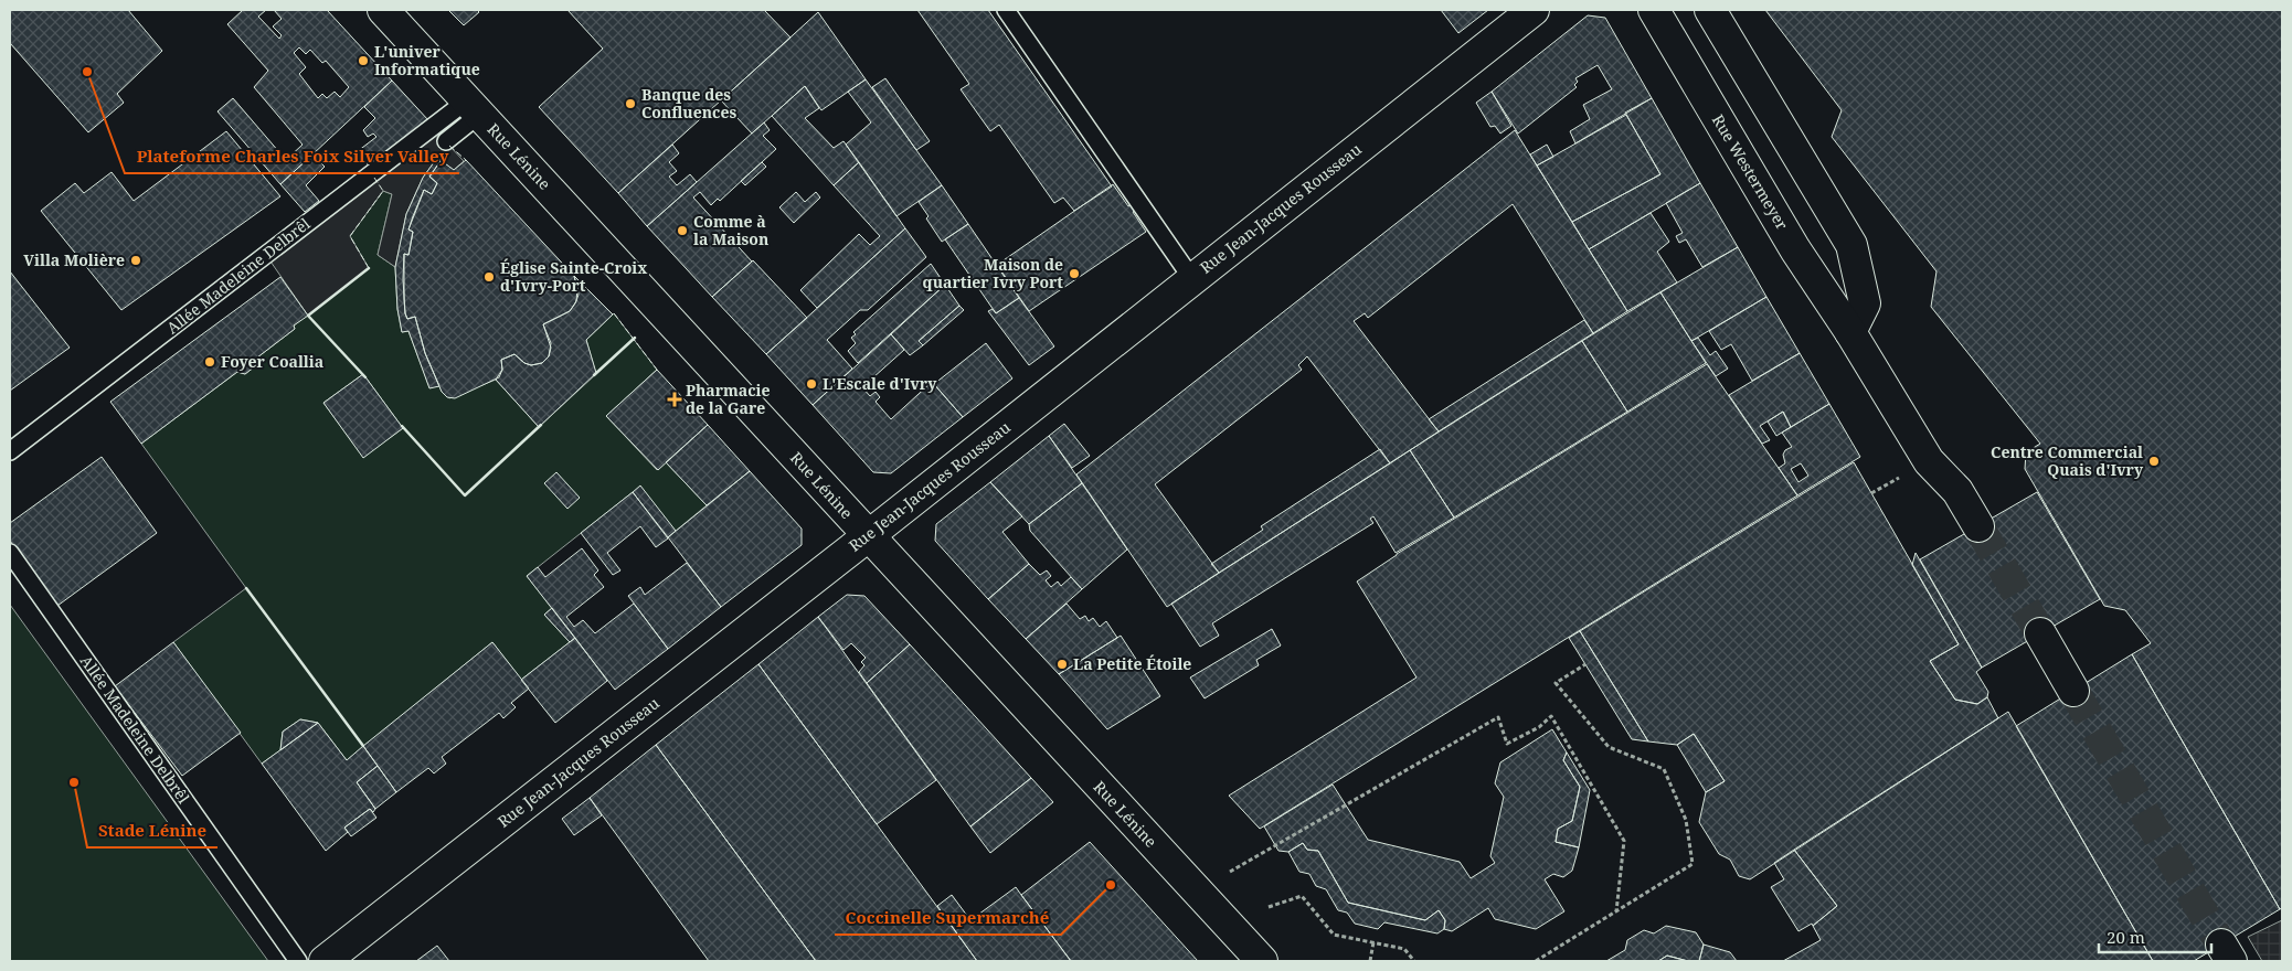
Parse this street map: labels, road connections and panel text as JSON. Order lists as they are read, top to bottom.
{
  "streets": {
    "main road": ["Rue Lénine", "Rue Westermeyer", "Rue Jean-Jacques Rousseau"],
    "lane": ["Allée Madeleine Delbrêl"]
  },
  "crossings": [
    ["Rue Lénine", "Rue Jean-Jacques Rousseau"],
    ["Rue Lénine", "Allée Madeleine Delbrêl"]
  ],
  "places": {
    "other": [
      "L'univer Informatique",
      "Plateforme Charles Foix Silver Valley",
      "Banque des Confluences",
      "Comme à la Maison",
      "Villa Molière",
      "Maison de quartier Ivry Port",
      "Église Sainte-Croix d'Ivry-Port",
      "Foyer Coallia",
      "L'Escale d'Ivry",
      "Centre Commercial Quais d'Ivry",
      "La Petite Étoile",
      "Stade Lénine",
      "Coccinelle Supermarché"
    ],
    "health": ["Pharmacie de la Gare"]
  },
  "scale_bar": "20 m"
}
